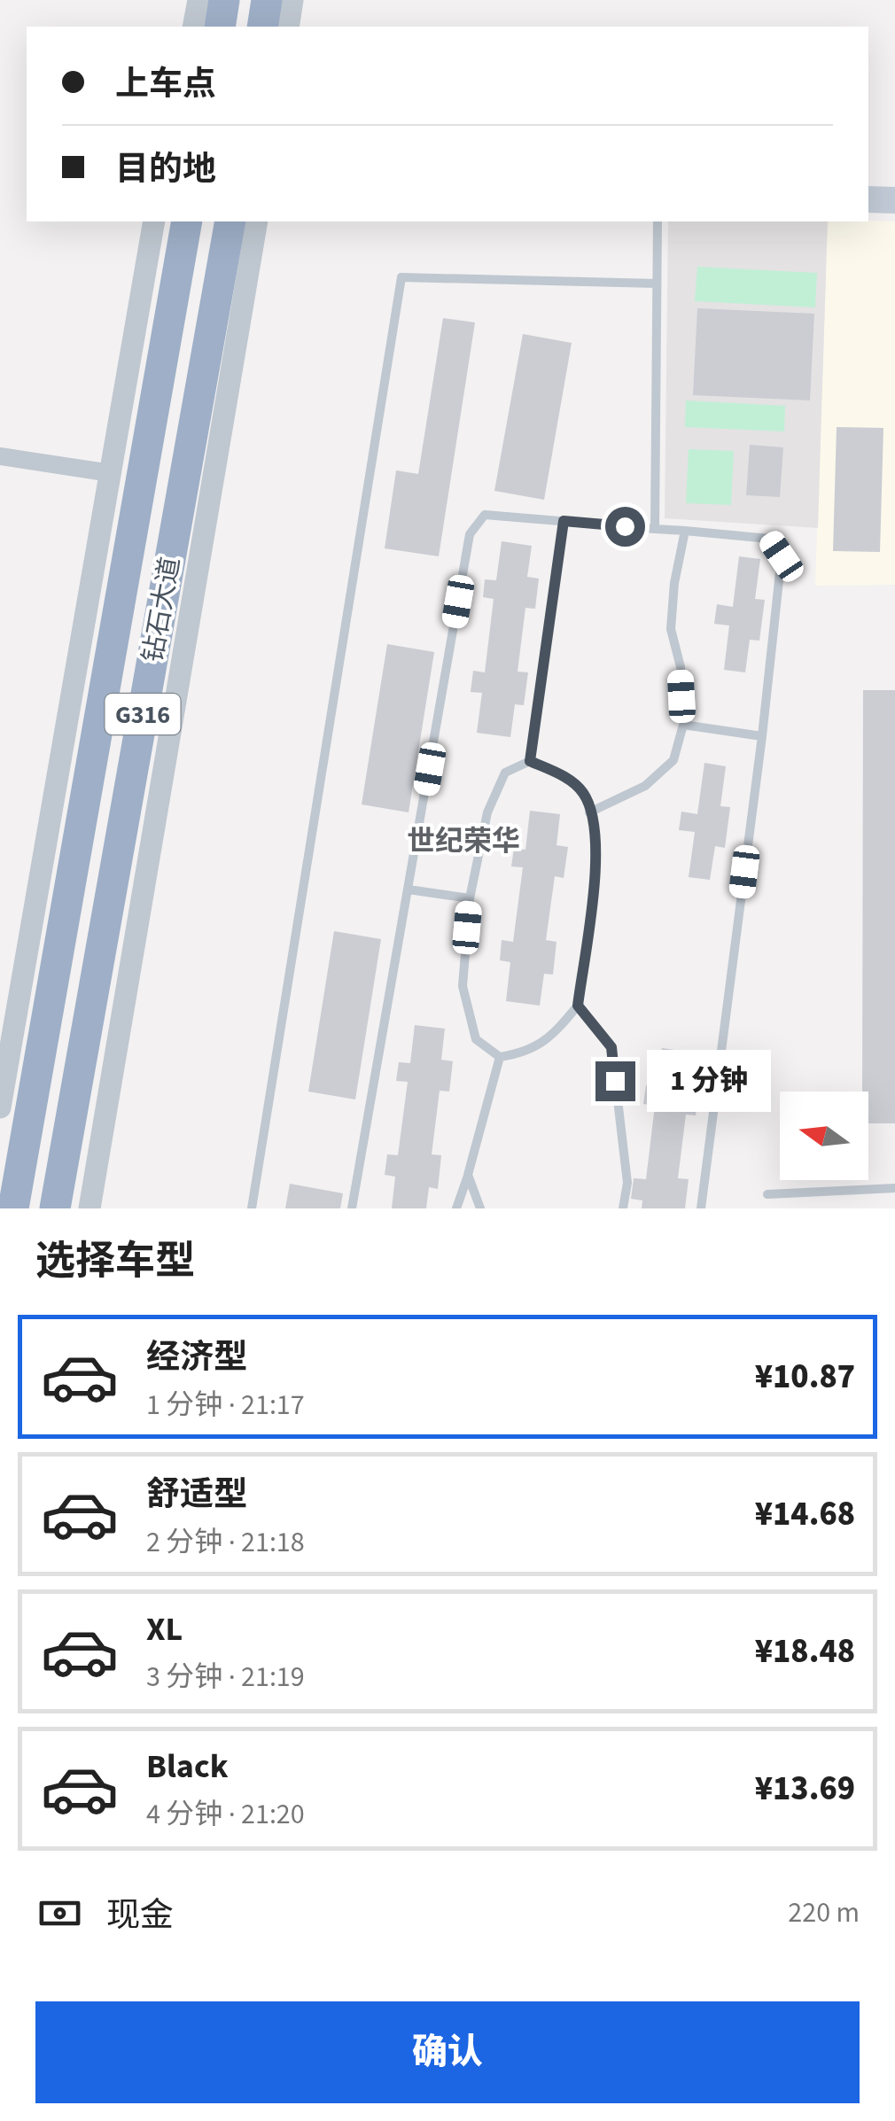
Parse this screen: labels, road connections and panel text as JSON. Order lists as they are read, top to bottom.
{
  "streets": {
    "highway": ["钻石大道", "G316"]
  },
  "districts": ["世纪荣华"],
  "north": "left",
  "page": {
    "banner": ["上车点", "目的地"],
    "bubble": "1 分钟",
    "heading": "选择车型",
    "list": [
      {
        "name": "经济型",
        "note": "1 分钟 · 21:17",
        "value": "¥10.87"
      },
      {
        "name": "舒适型",
        "note": "2 分钟 · 21:18",
        "value": "¥14.68"
      },
      {
        "name": "XL",
        "note": "3 分钟 · 21:19",
        "value": "¥18.48"
      },
      {
        "name": "Black",
        "note": "4 分钟 · 21:20",
        "value": "¥13.69"
      }
    ],
    "pay": ["现金", "220 m"],
    "buttons": "确认"
  }
}
